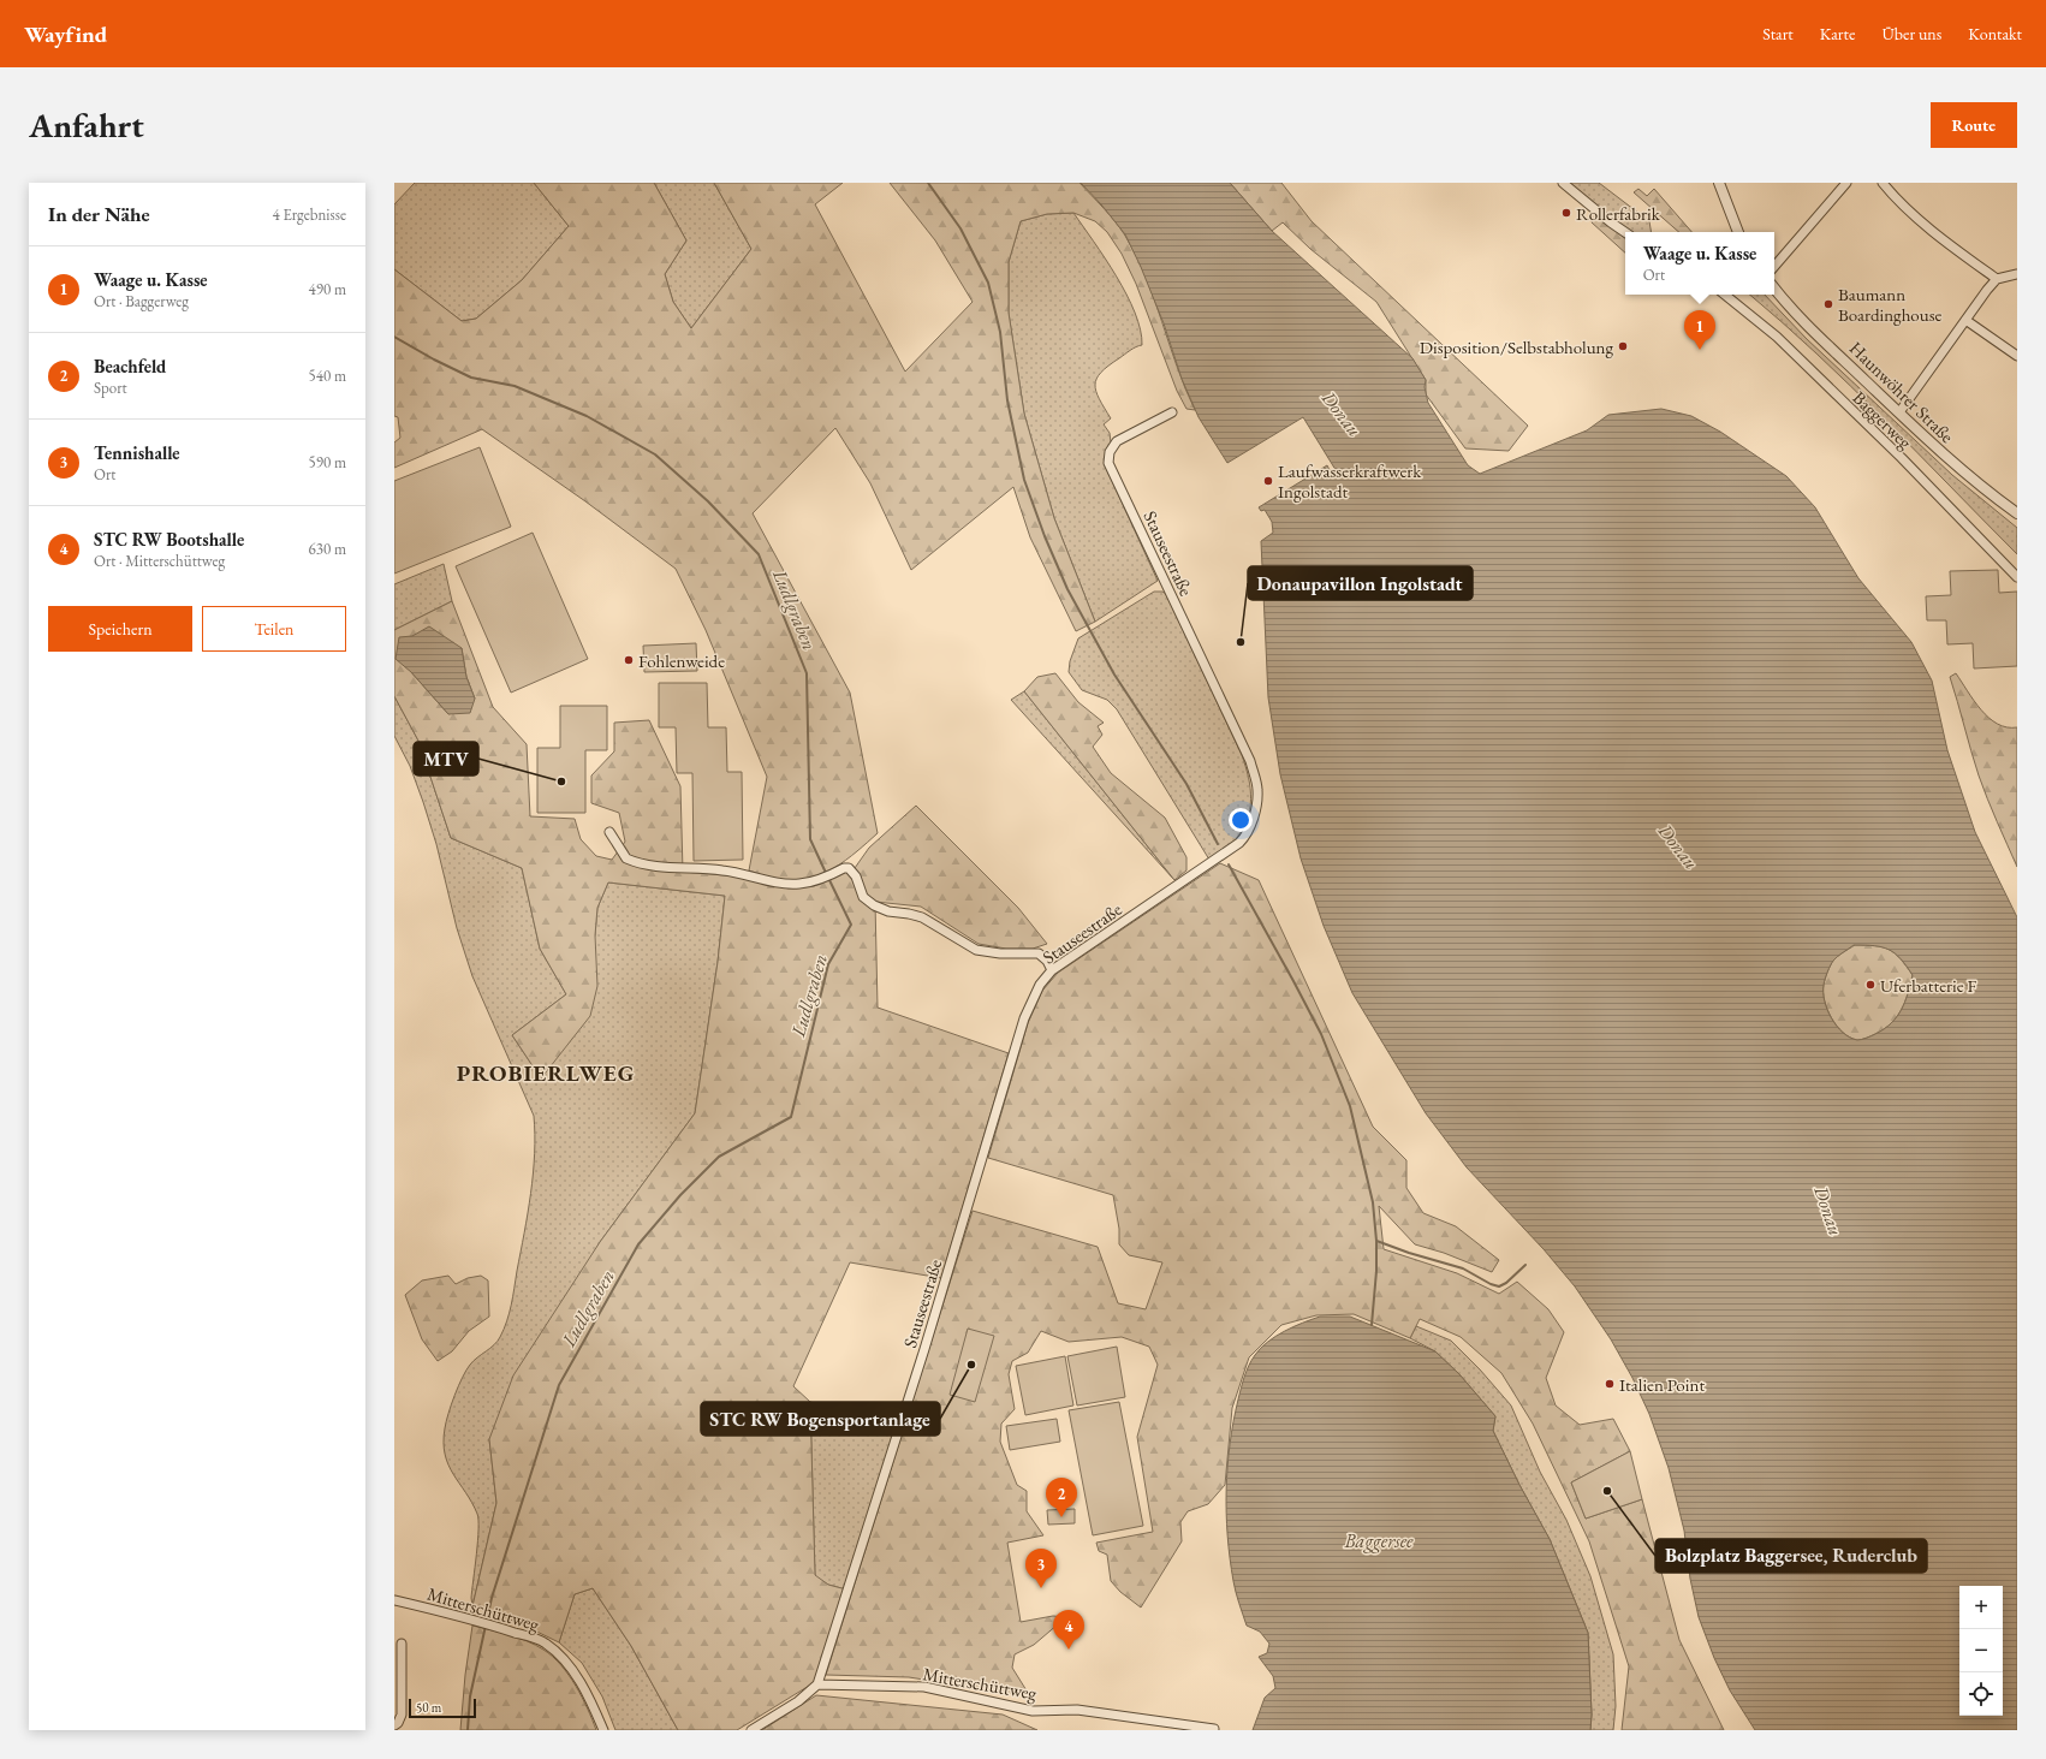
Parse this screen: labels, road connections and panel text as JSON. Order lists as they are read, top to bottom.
{
  "streets": {
    "street": [
      "Haunwöhrer Straße",
      "Baggerweg",
      "Stauseestraße",
      "Mitterschüttweg"
    ]
  },
  "crossings": [
    ["Stauseestraße", "Mitterschüttweg"]
  ],
  "districts": ["PROBIERLWEG"],
  "water": ["Donau", "Ludlgraben", "Baggersee"],
  "places": [
    "Rollerfabrik",
    "Baumann Boardinghouse",
    "Disposition/Selbstabholung",
    "Laufwasserkraftwerk Ingolstadt",
    "Donaupavillon Ingolstadt",
    "Fohlenweide",
    "MTV",
    "Uferbatterie F",
    "STC RW Bogensportanlage",
    "Italien Point",
    "Bolzplatz Baggersee, Ruderclub"
  ],
  "scale_bar": "50 m",
  "page": {
    "header": "Wayfind",
    "nav": [
      "Start",
      "Karte",
      "Über uns",
      "Kontakt"
    ],
    "buttons": [
      "Route",
      ["Speichern", "Teilen"]
    ],
    "title": "Anfahrt",
    "heading": ["In der Nähe", "4 Ergebnisse"],
    "popup": ["Waage u. Kasse", "Ort"],
    "list": [
      {
        "mark": "1",
        "name": "Waage u. Kasse",
        "note": "Ort · Baggerweg",
        "value": "490 m"
      },
      {
        "mark": "2",
        "name": "Beachfeld",
        "note": "Sport",
        "value": "540 m"
      },
      {
        "mark": "3",
        "name": "Tennishalle",
        "note": "Ort",
        "value": "590 m"
      },
      {
        "mark": "4",
        "name": "STC RW Bootshalle",
        "note": "Ort · Mitterschüttweg",
        "value": "630 m"
      }
    ],
    "pins": [
      "1",
      "2",
      "3",
      "4"
    ],
    "map_buttons": ["+", "−"],
    "scale": "50 m"
  }
}
